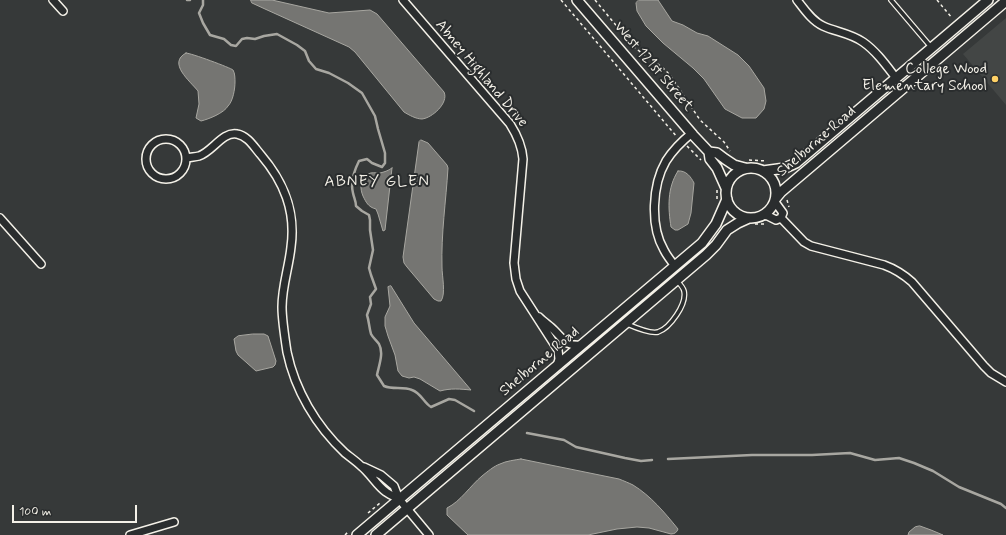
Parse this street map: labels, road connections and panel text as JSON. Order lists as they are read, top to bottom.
{
  "streets": {
    "street": ["West 121st Street", "Abney Highland Drive", "Shelborne Road"]
  },
  "crossings": [
    ["West 121st Street", "Shelborne Road"],
    ["Abney Highland Drive", "Shelborne Road"]
  ],
  "districts": ["ABNEY GLEN"],
  "places": ["College Wood Elementary School"],
  "scale_bar": "100 m"
}
